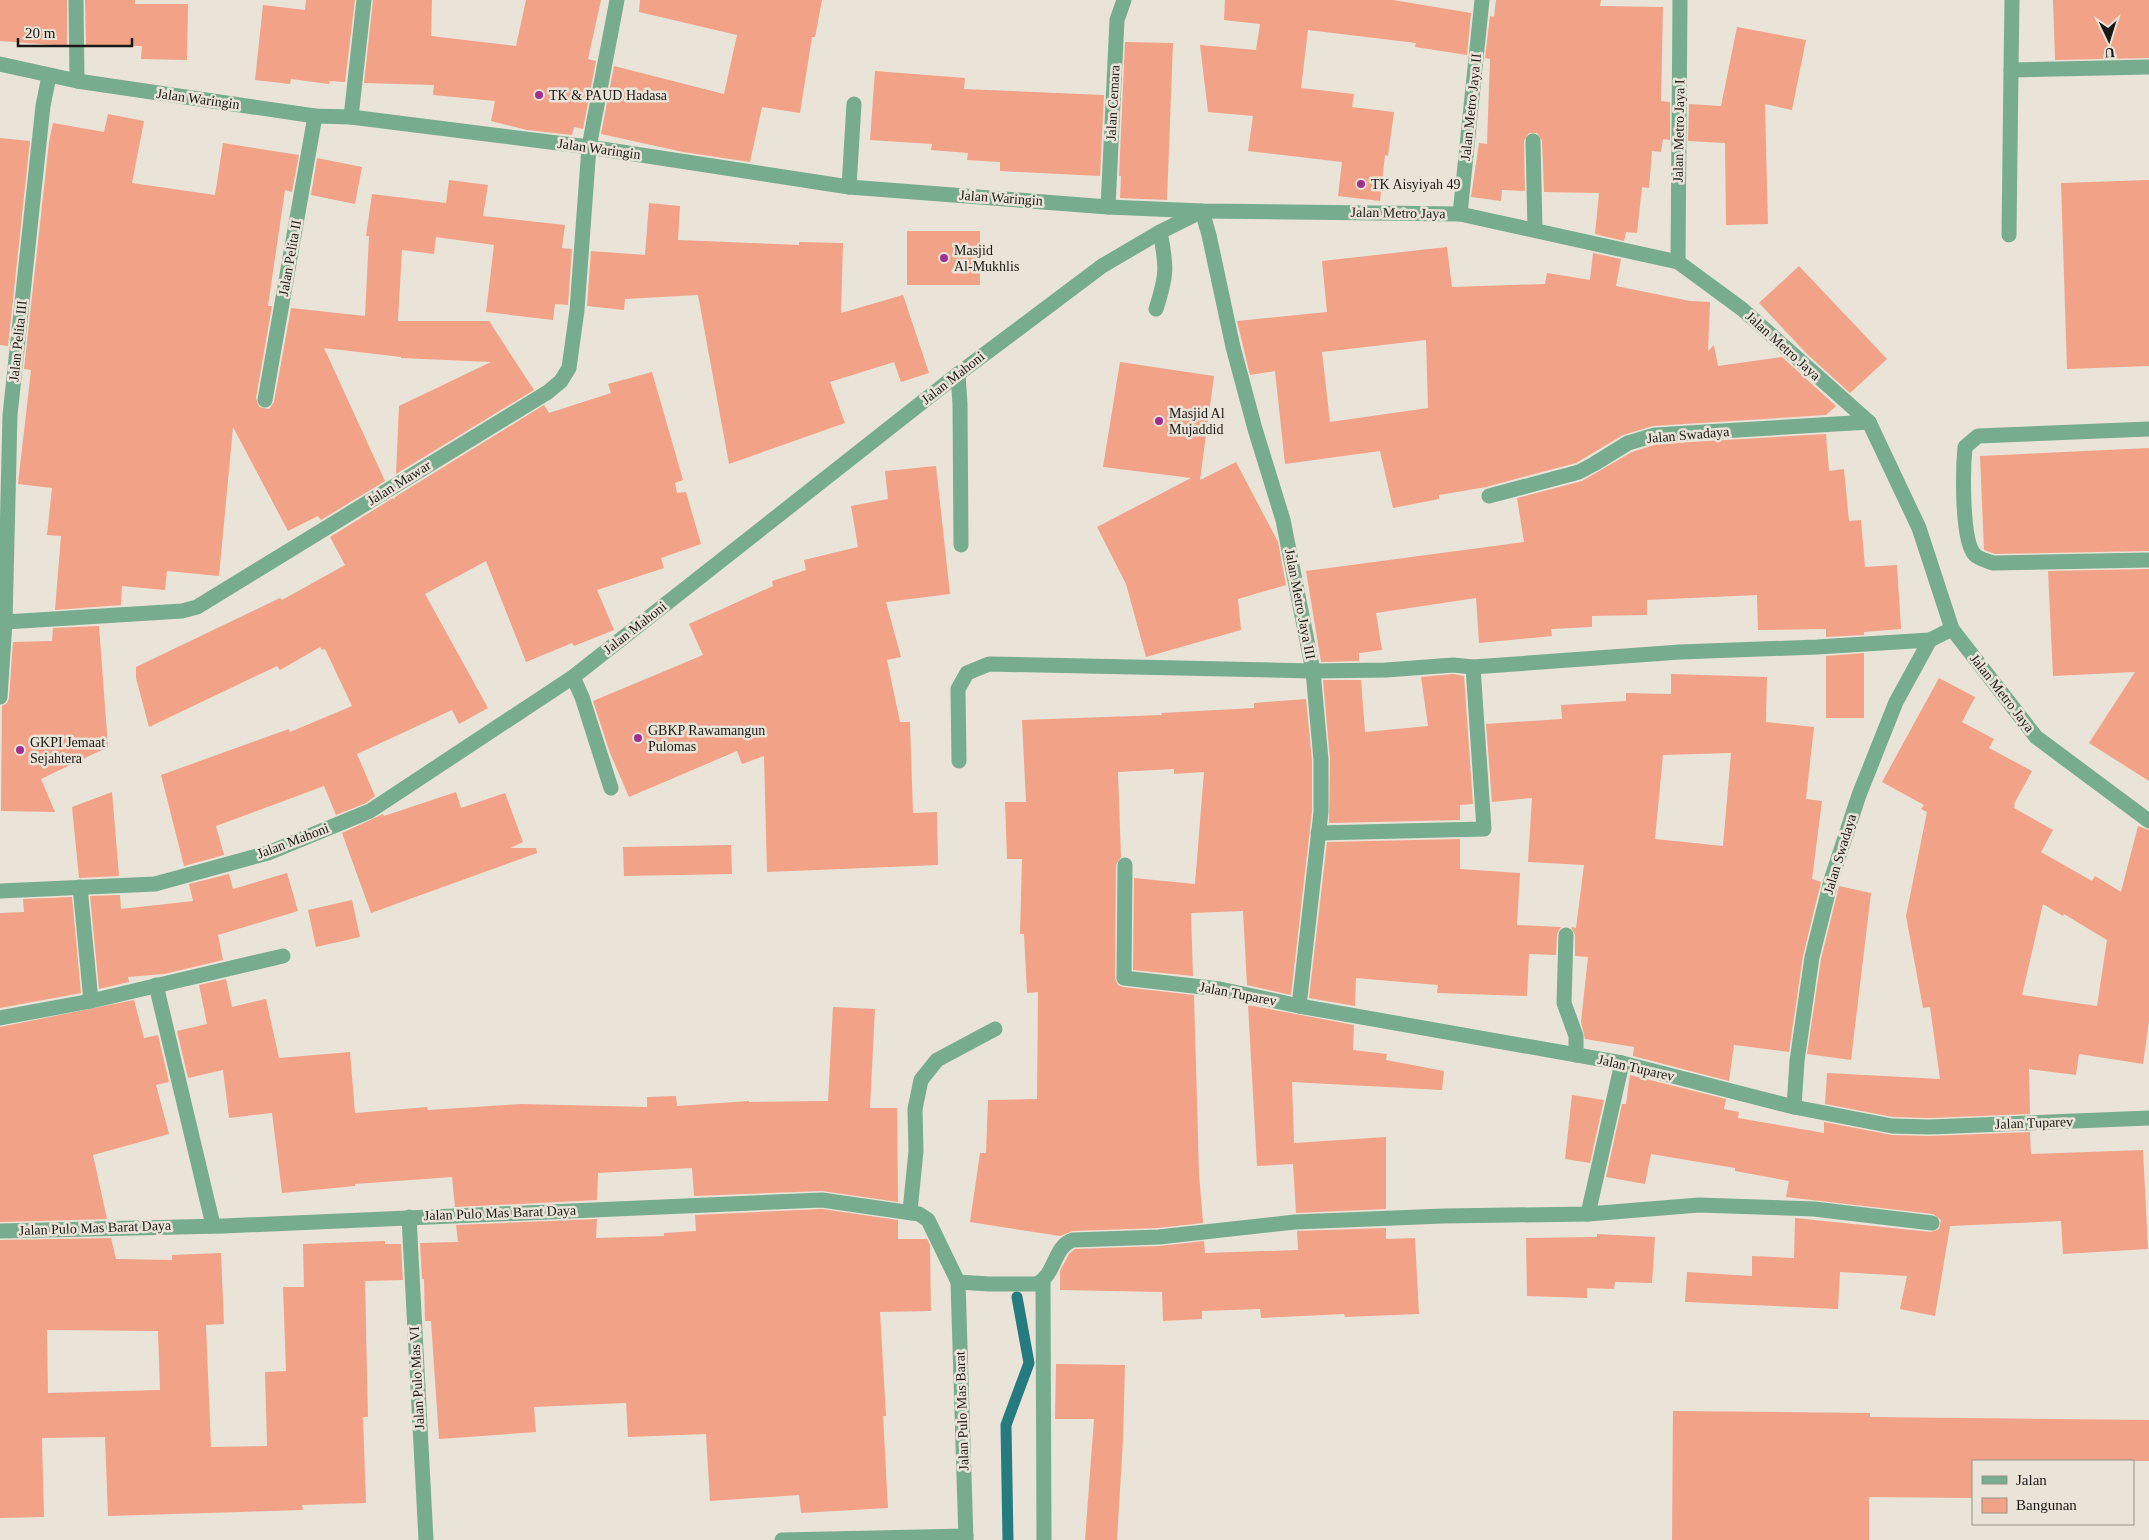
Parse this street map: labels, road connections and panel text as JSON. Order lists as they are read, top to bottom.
{
  "streets": {
    "street": [
      "Jalan Waringin",
      "Jalan Cemara",
      "Jalan Metro Jaya II",
      "Jalan Metro Jaya I",
      "Jalan Metro Jaya",
      "Jalan Pelita II",
      "Jalan Pelita III",
      "Jalan Mahoni",
      "Jalan Swadaya",
      "Jalan Mawar",
      "Jalan Metro Jaya III",
      "Jalan Tuparev",
      "Jalan Pulo Mas Barat Daya",
      "Jalan Pulo Mas VI",
      "Jalan Pulo Mas Barat"
    ]
  },
  "crossings": [
    ["Jalan Waringin", "Jalan Cemara"],
    ["Jalan Waringin", "Jalan Metro Jaya"],
    ["Jalan Waringin", "Jalan Pelita II"],
    ["Jalan Waringin", "Jalan Pelita III"],
    ["Jalan Waringin", "Jalan Mahoni"],
    ["Jalan Waringin", "Jalan Mawar"],
    ["Jalan Waringin", "Jalan Metro Jaya III"],
    ["Jalan Metro Jaya II", "Jalan Metro Jaya"],
    ["Jalan Metro Jaya I", "Jalan Metro Jaya"],
    ["Jalan Metro Jaya", "Jalan Mahoni"],
    ["Jalan Metro Jaya", "Jalan Swadaya"],
    ["Jalan Metro Jaya", "Jalan Metro Jaya III"],
    ["Jalan Pelita III", "Jalan Mawar"],
    ["Jalan Mahoni", "Jalan Metro Jaya III"],
    ["Jalan Swadaya", "Jalan Tuparev"],
    ["Jalan Metro Jaya III", "Jalan Tuparev"],
    ["Jalan Pulo Mas Barat Daya", "Jalan Pulo Mas VI"],
    ["Jalan Pulo Mas Barat Daya", "Jalan Pulo Mas Barat"]
  ],
  "places": [
    "TK & PAUD Hadasa",
    "TK Aisyiyah 49",
    "Masjid Al-Mukhlis",
    "Masjid Al Mujaddid",
    "GBKP Rawamangun Pulomas",
    "GKPI Jemaat Sejahtera"
  ],
  "legend": ["Jalan", "Bangunan"],
  "scale_bar": "20 m",
  "north": "bottom"
}
